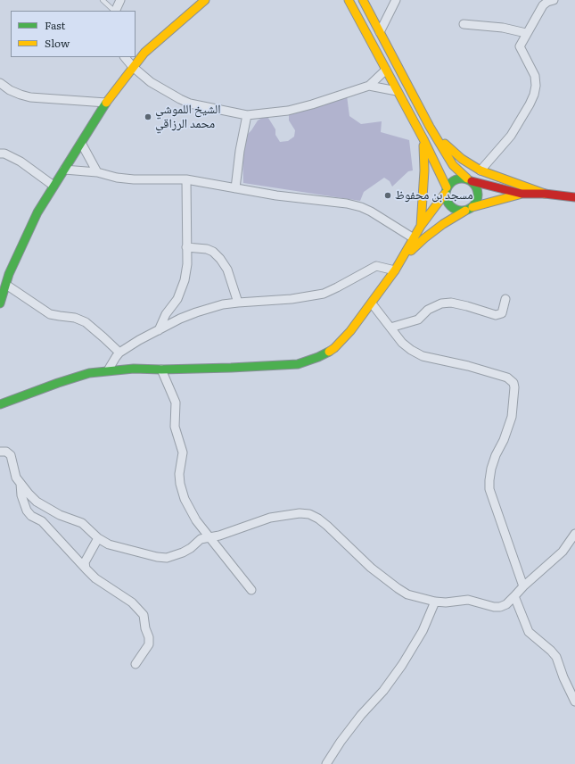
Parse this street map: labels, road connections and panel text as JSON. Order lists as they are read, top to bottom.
{
  "places": ["الشيخ اللموشي محمد الرزاقي", "مسجد بن محفوظ"],
  "legend": ["Fast", "Slow"]
}
